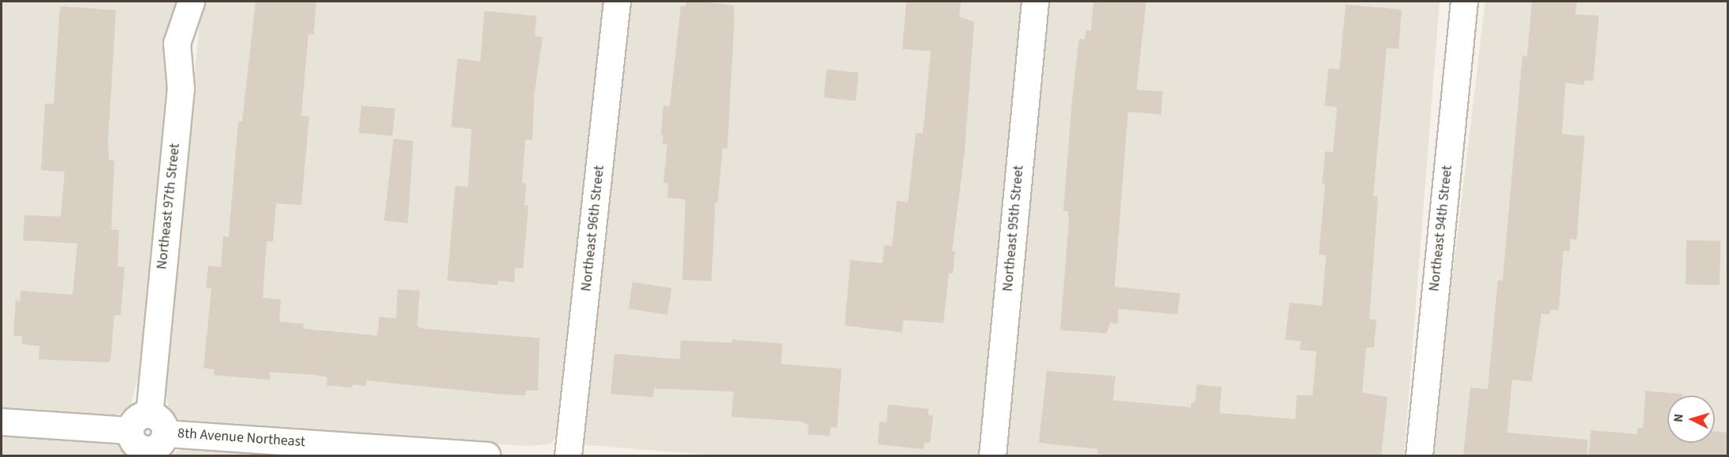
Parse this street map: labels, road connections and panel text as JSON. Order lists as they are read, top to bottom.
{
  "streets": {
    "street": [
      "Northeast 97th Street",
      "Northeast 96th Street",
      "Northeast 95th Street",
      "Northeast 94th Street",
      "8th Avenue Northeast"
    ]
  },
  "crossings": [
    ["Northeast 97th Street", "8th Avenue Northeast"]
  ],
  "north": "left"
}
